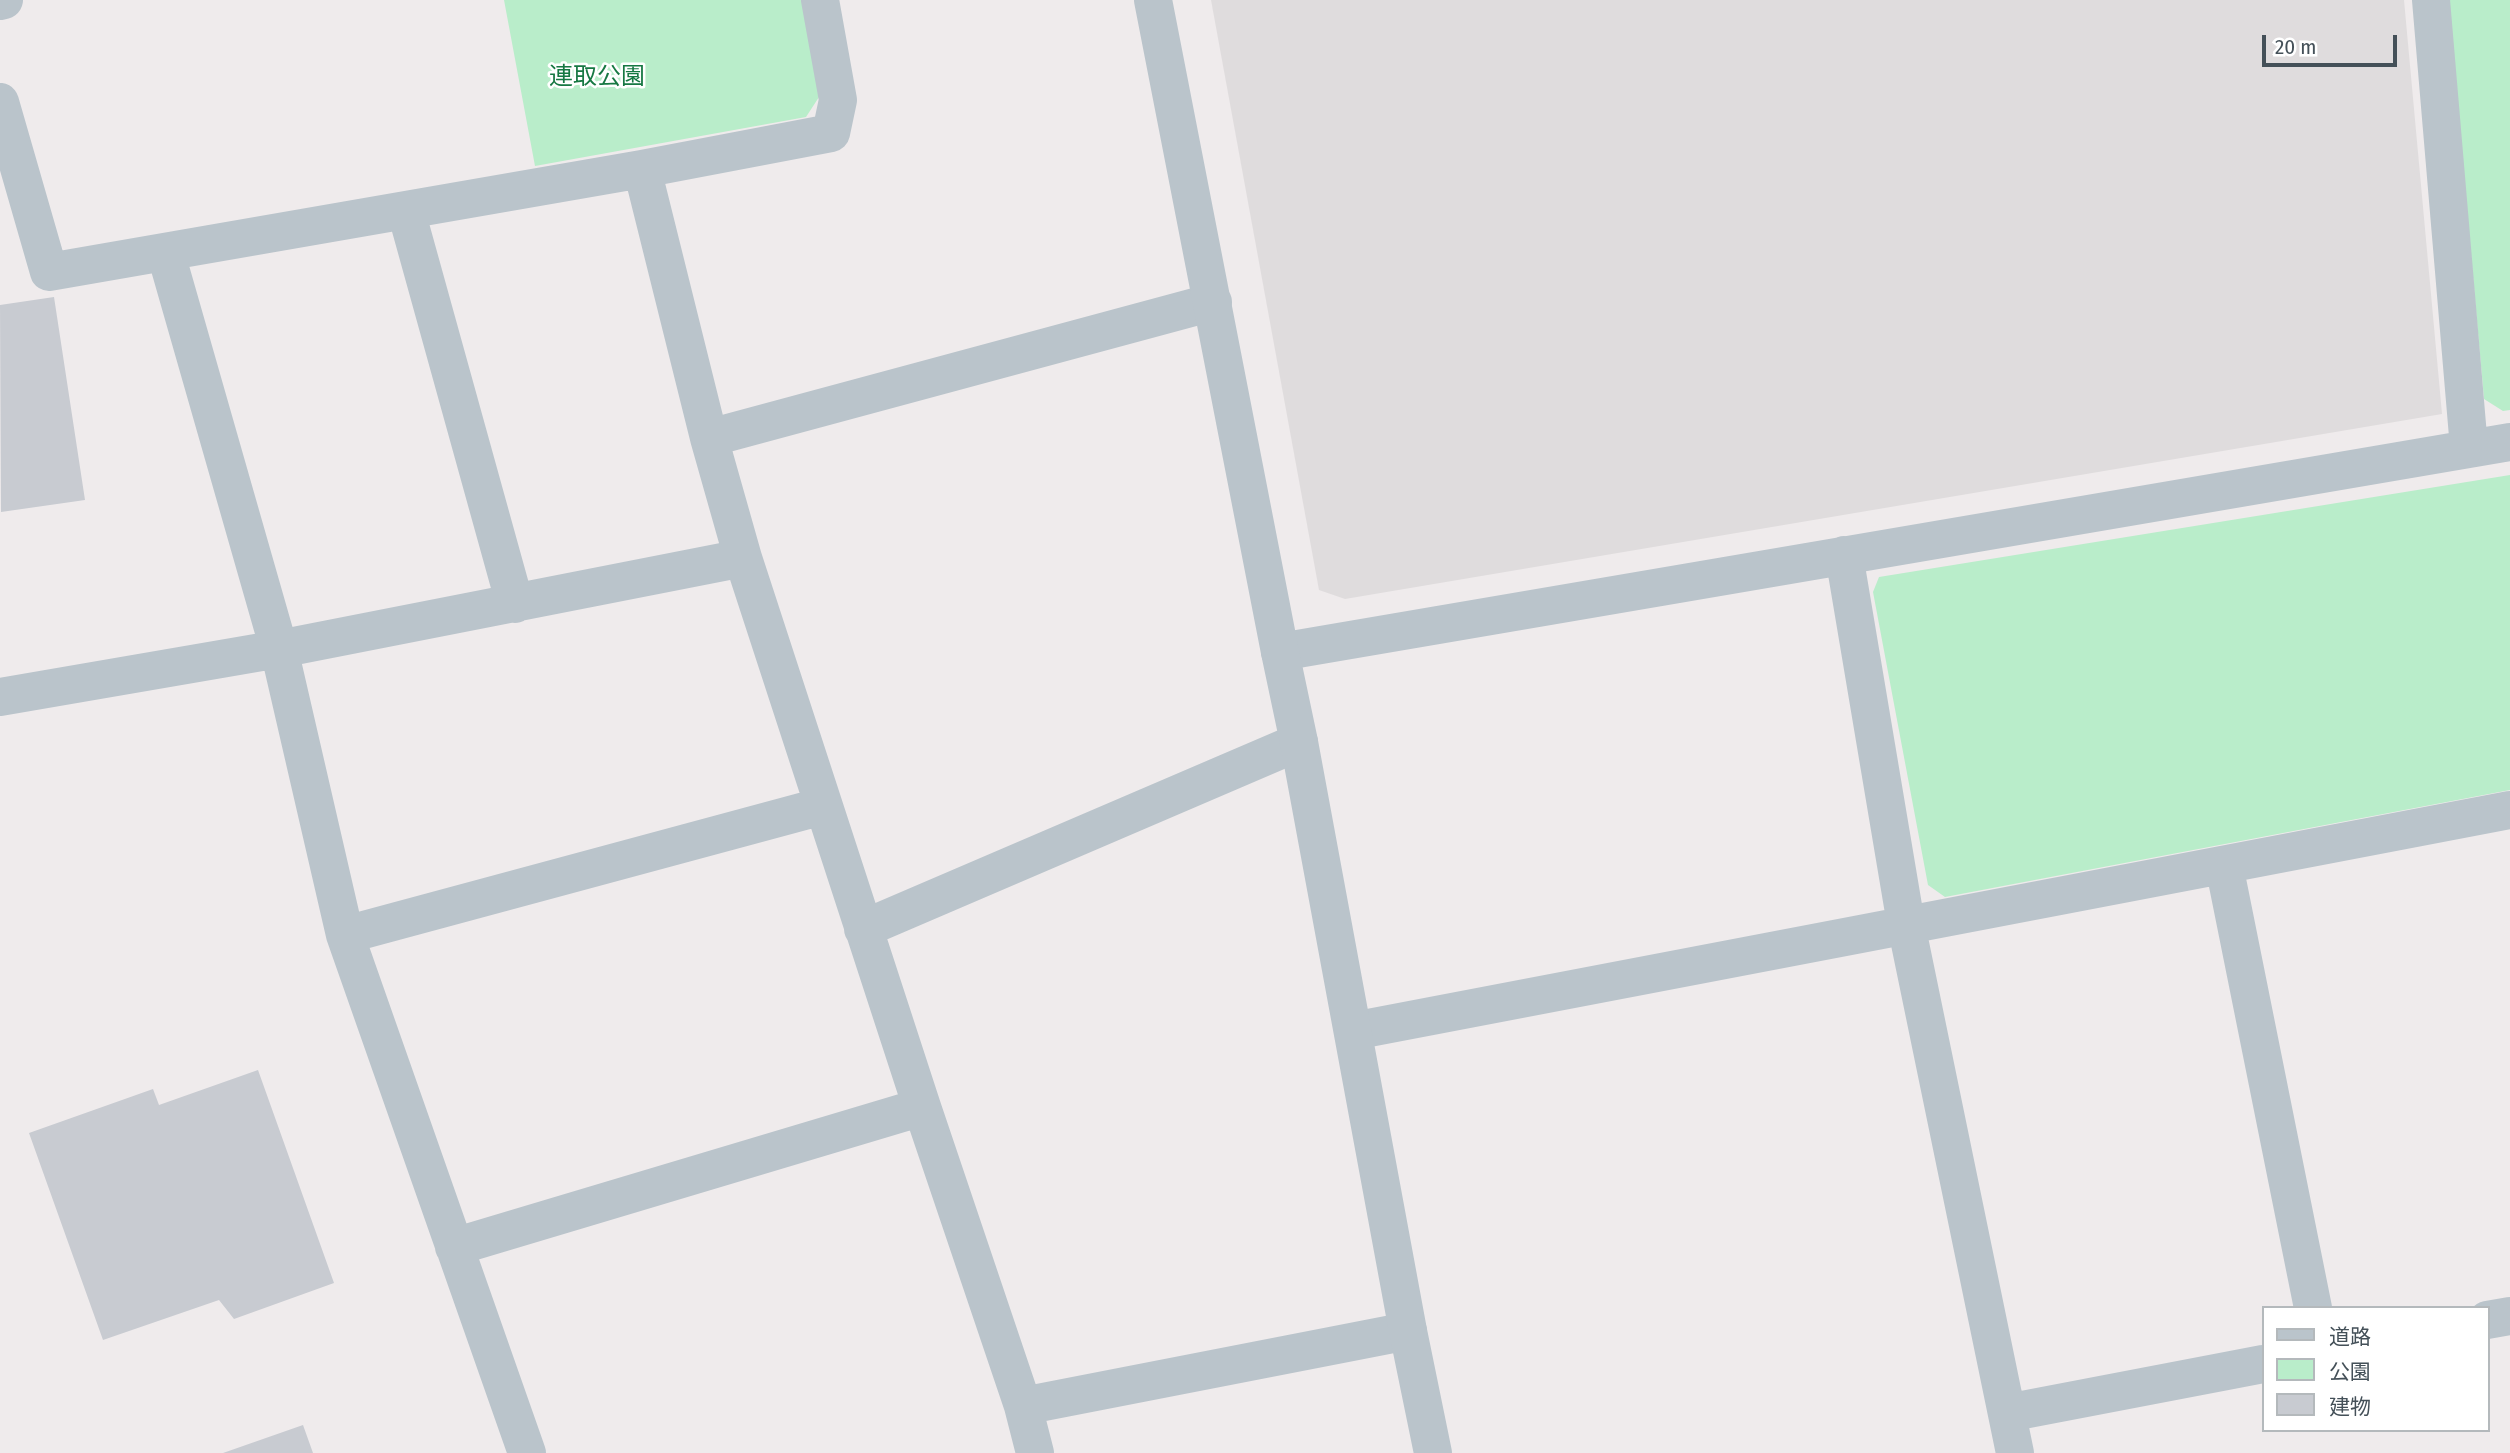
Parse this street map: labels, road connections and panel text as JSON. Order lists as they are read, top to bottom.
{
  "parks": ["連取公園"],
  "legend": ["道路", "公園", "建物"],
  "scale_bar": "20 m"
}
